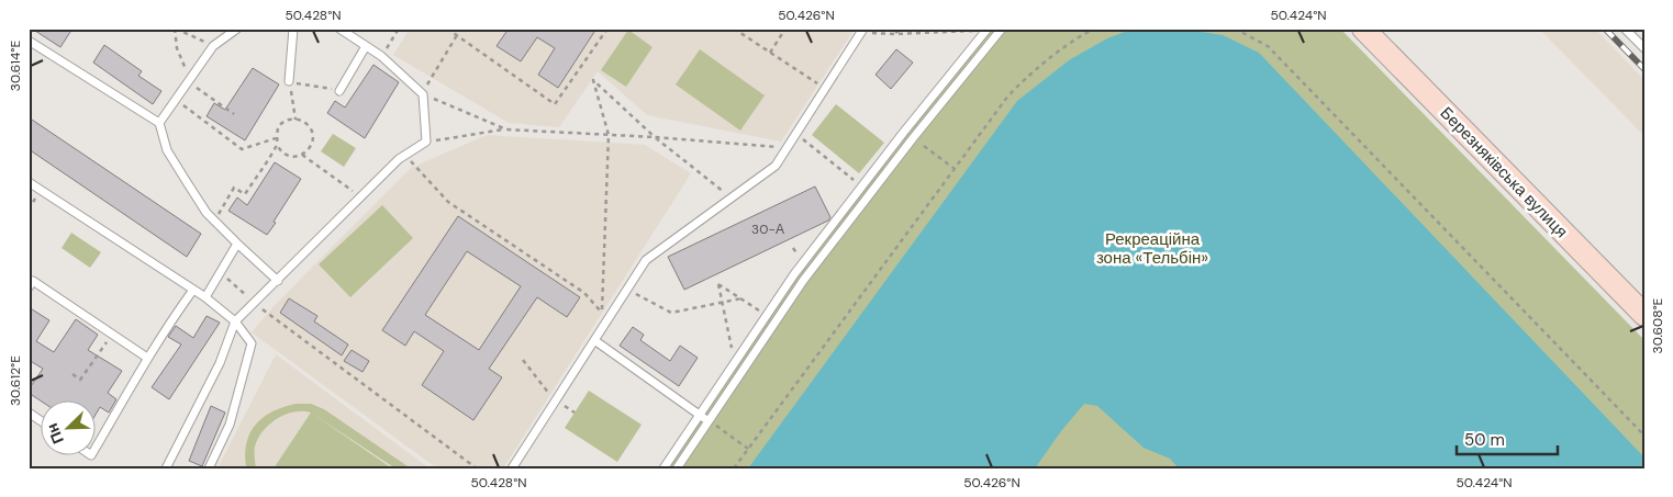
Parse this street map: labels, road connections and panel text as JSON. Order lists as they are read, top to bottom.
{
  "streets": {
    "street": ["Березняківська вулиця"]
  },
  "parks": ["Рекреаційна зона «Тельбін»"],
  "house_numbers": ["30-А"],
  "scale_bar": "50 m",
  "north": "bottom left",
  "coordinates": [
    "50.428°N",
    "50.426°N",
    "50.424°N",
    "30.614°E",
    "30.608°E",
    "30.612°E"
  ]
}
